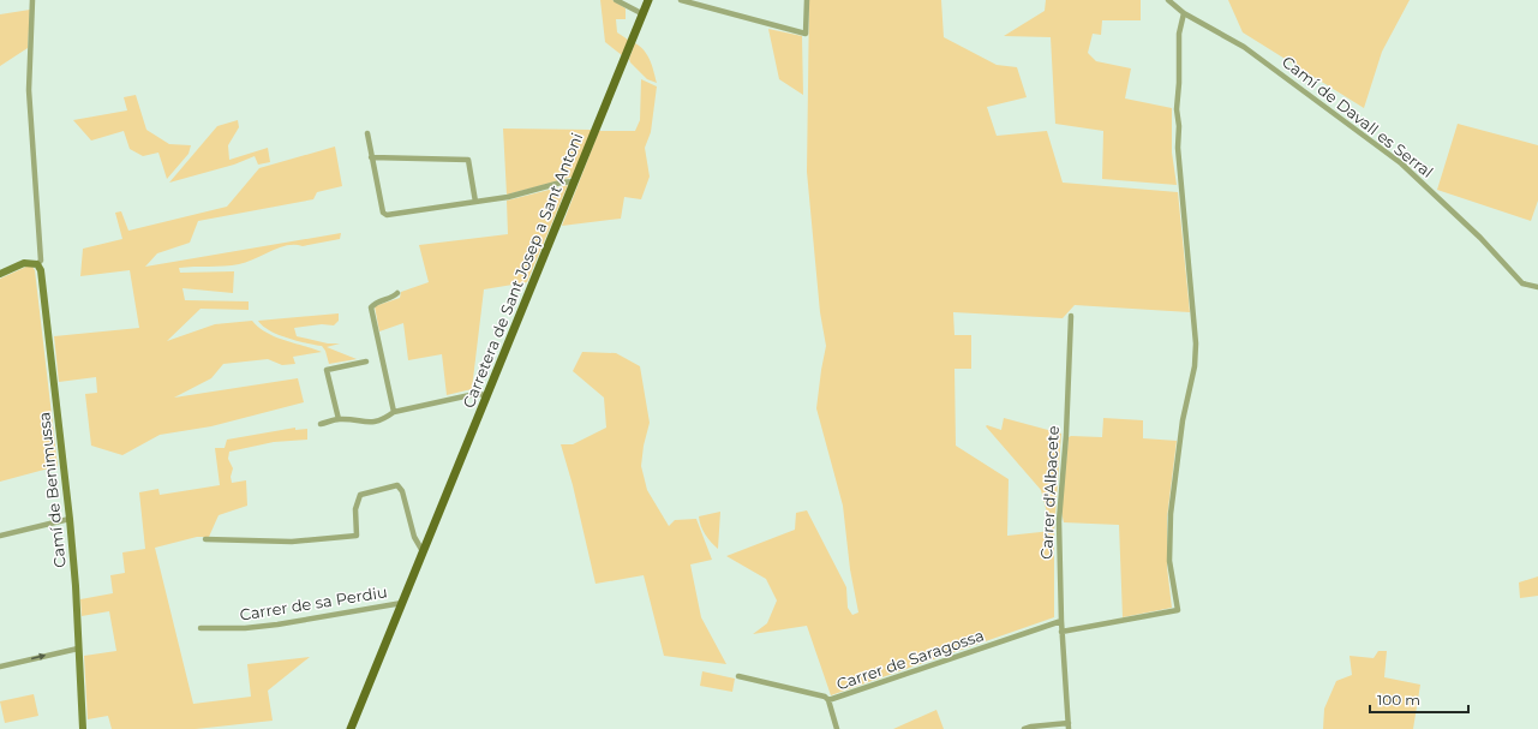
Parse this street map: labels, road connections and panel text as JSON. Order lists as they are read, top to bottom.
{
  "streets": {
    "main road": ["Carretera de Sant Josep a Sant Antoni"],
    "street": [
      "Camí de Davall es Serral",
      "Camí de Benimussa",
      "Carrer d'Albacete",
      "Carrer de sa Perdiu",
      "Carrer de Saragossa"
    ]
  },
  "crossings": [
    ["Carretera de Sant Josep a Sant Antoni", "Carrer de sa Perdiu"],
    ["Carrer d'Albacete", "Carrer de Saragossa"]
  ],
  "scale_bar": "100 m"
}
